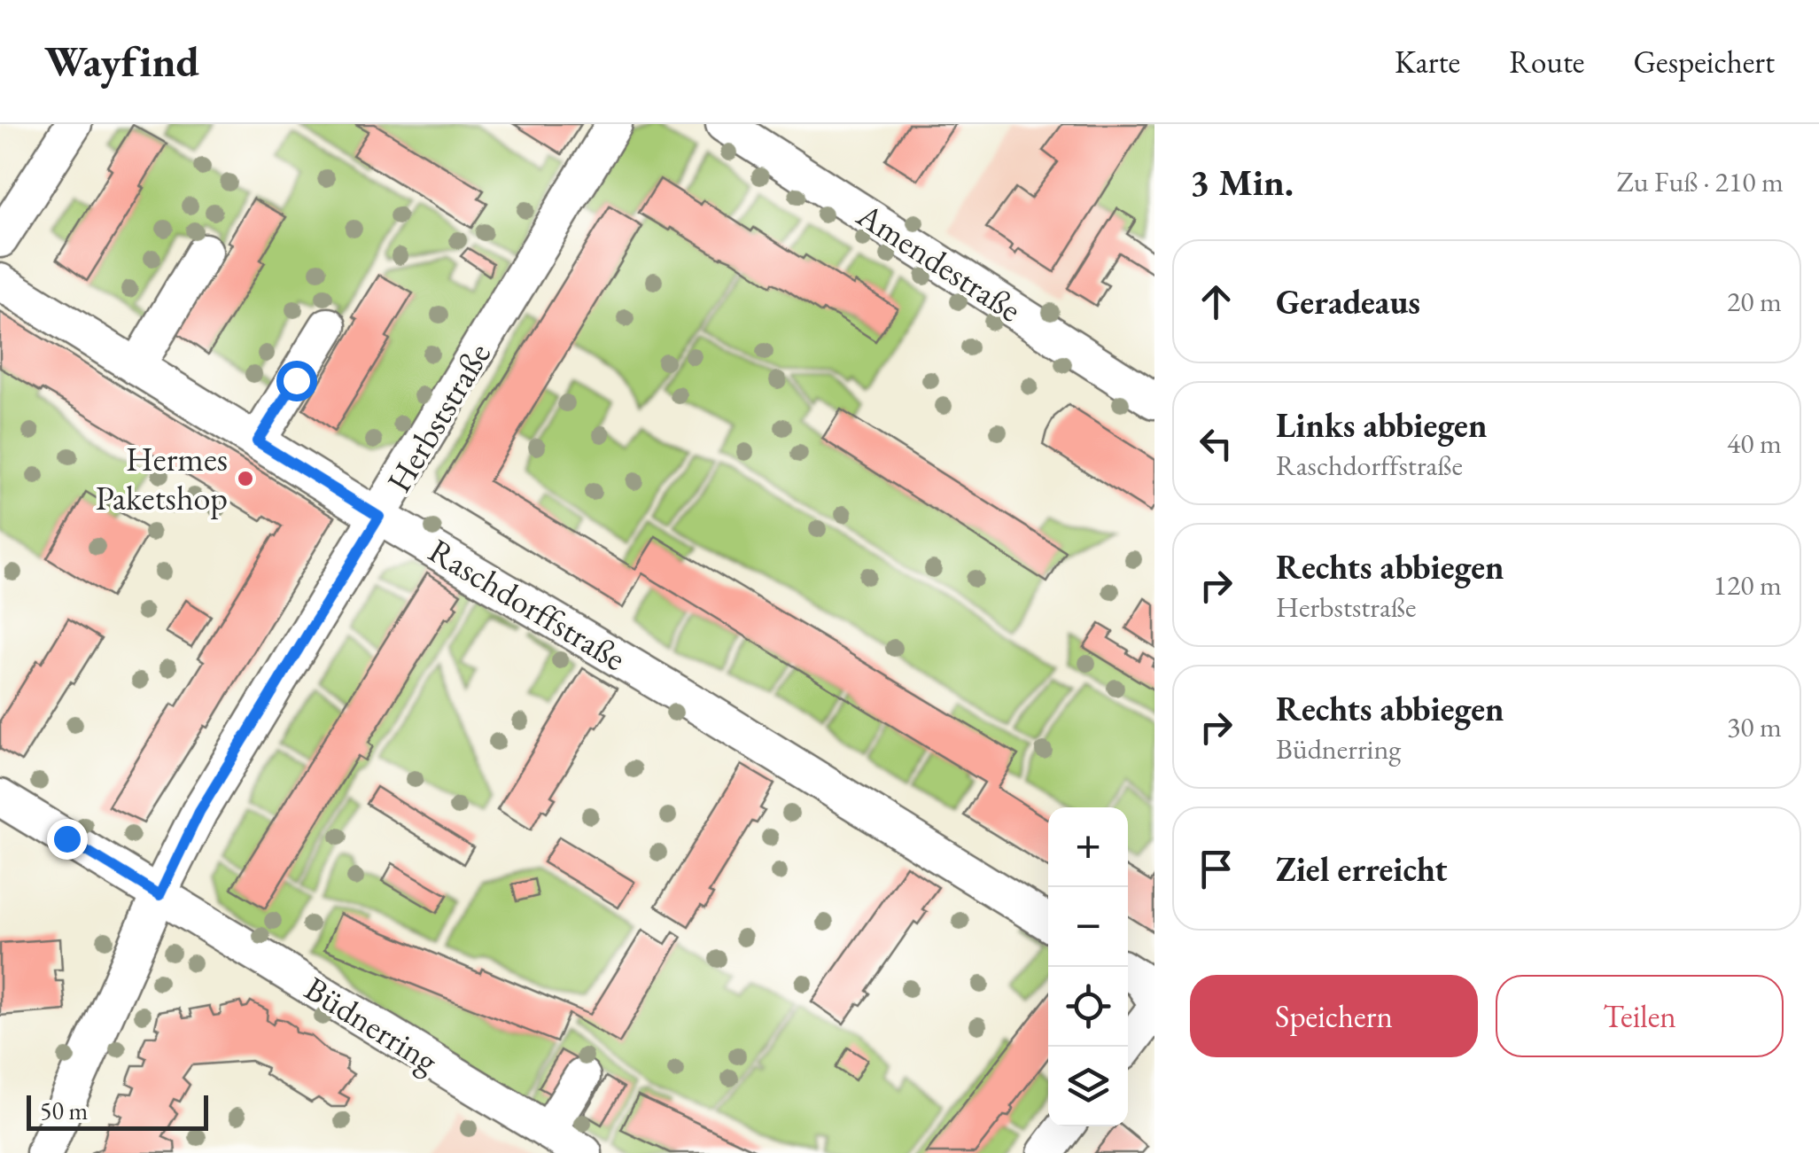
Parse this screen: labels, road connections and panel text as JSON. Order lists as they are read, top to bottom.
{
  "streets": {
    "street": [
      "Amendestraße",
      "Herbststraße",
      "Raschdorffstraße",
      "Büdnerring"
    ]
  },
  "crossings": [
    ["Herbststraße", "Raschdorffstraße"],
    ["Herbststraße", "Büdnerring"]
  ],
  "places": ["Hermes Paketshop"],
  "scale_bar": "50 m",
  "page": {
    "header": "Wayfind",
    "nav": ["Karte", "Route", "Gespeichert"],
    "heading": ["3 Min.", "Zu Fuß · 210 m"],
    "list": [
      ["Geradeaus", "20 m"],
      ["Links abbiegen", "Raschdorffstraße", "40 m"],
      ["Rechts abbiegen", "Herbststraße", "120 m"],
      ["Rechts abbiegen", "Büdnerring", "30 m"],
      "Ziel erreicht"
    ],
    "map_buttons": ["+", "−"],
    "buttons": ["Speichern", "Teilen"],
    "scale": "50 m"
  }
}
